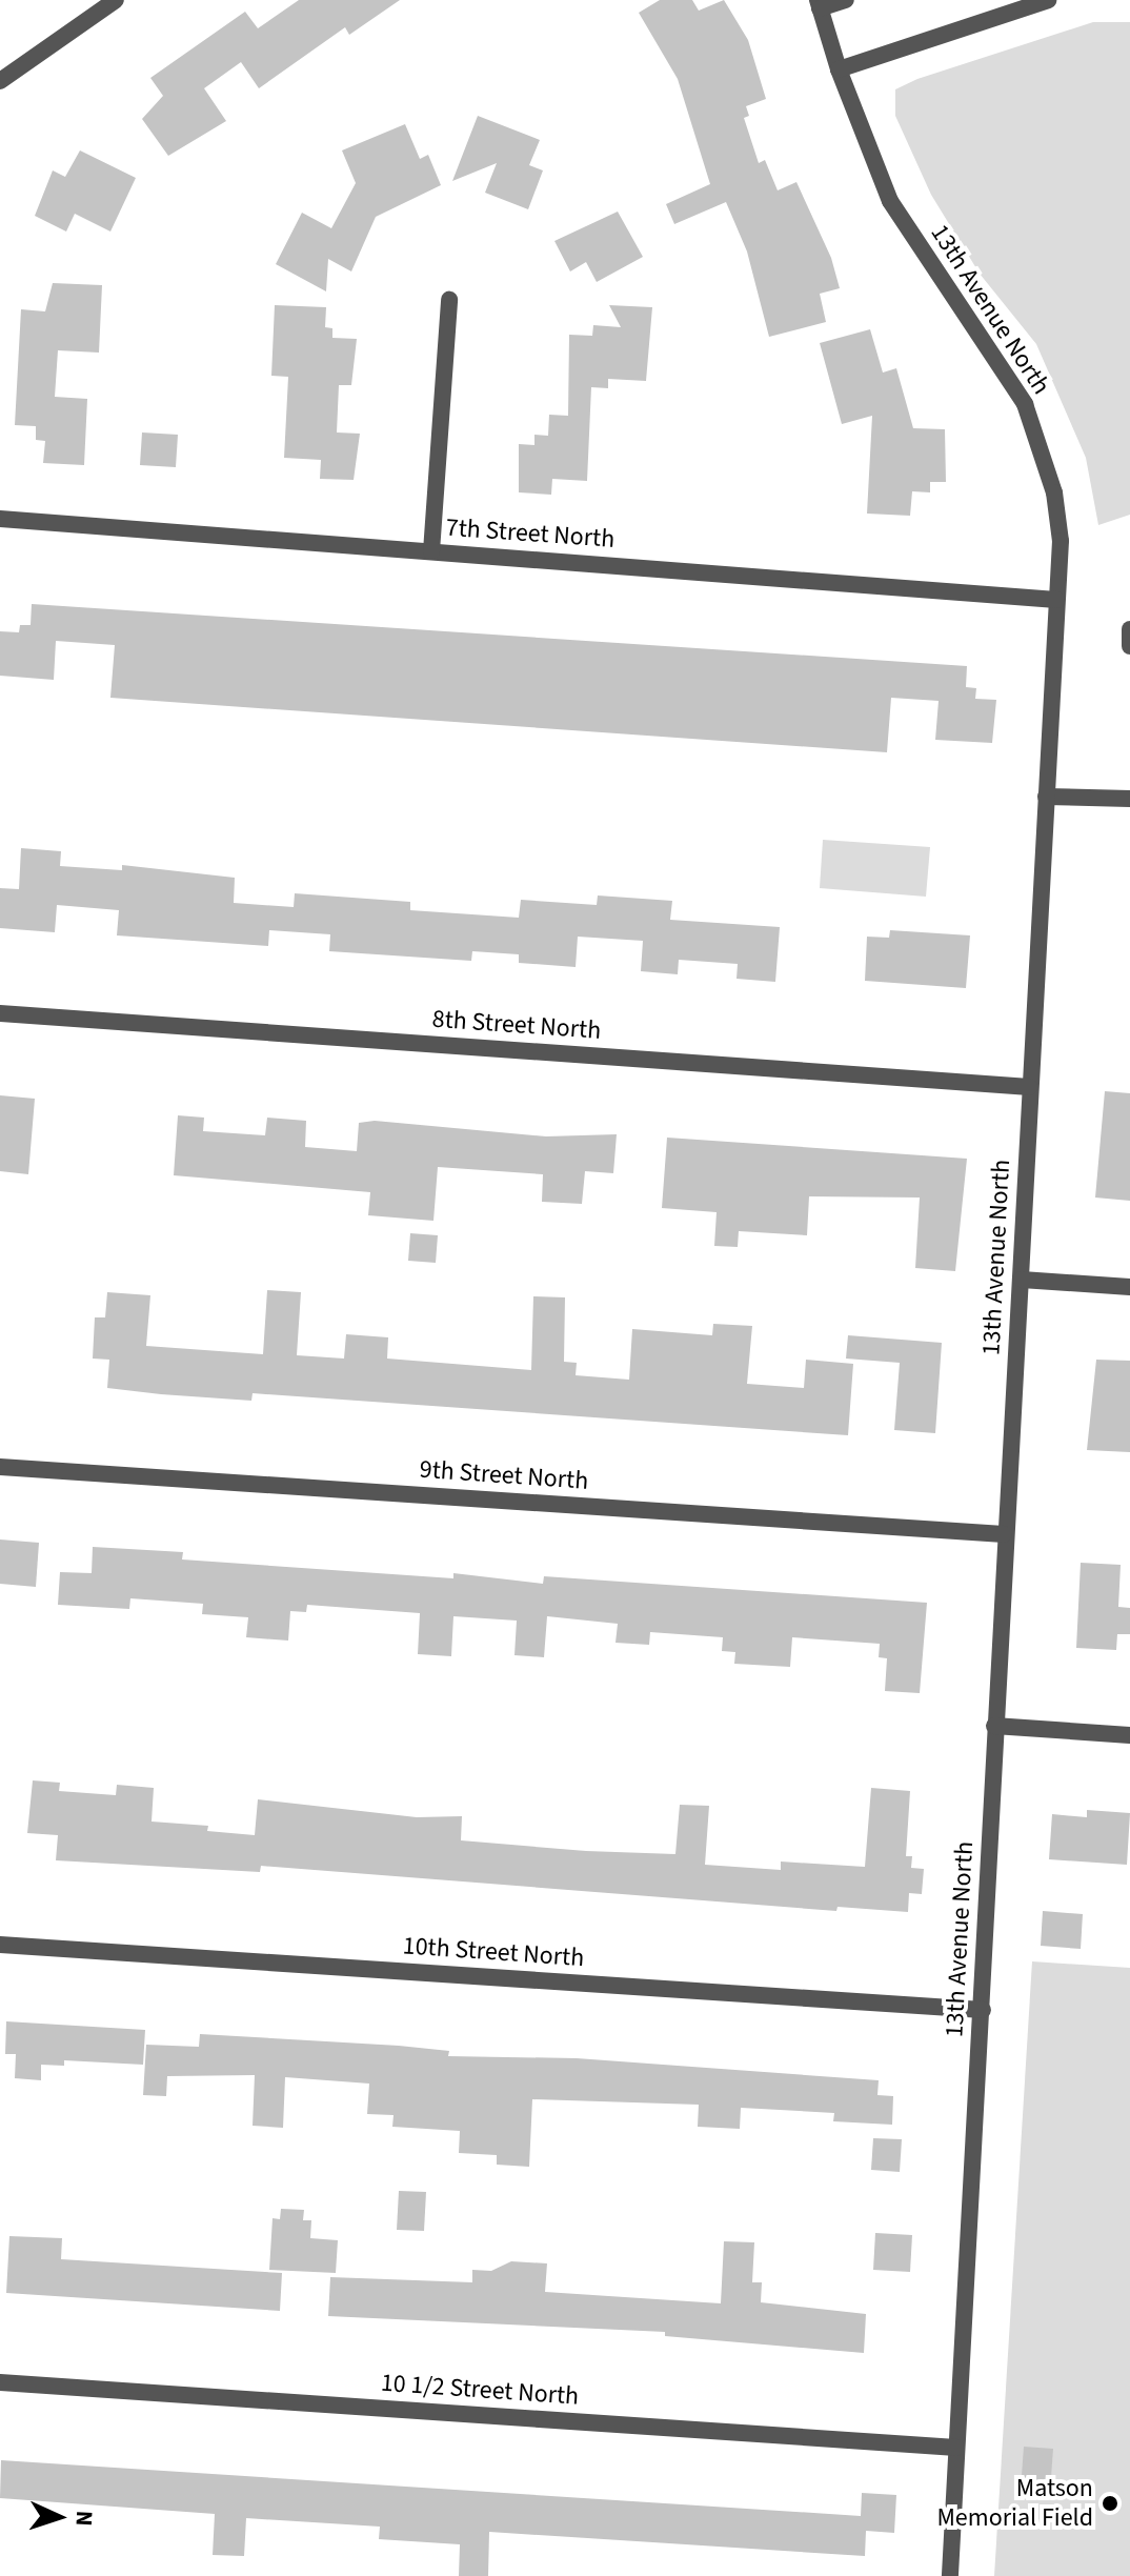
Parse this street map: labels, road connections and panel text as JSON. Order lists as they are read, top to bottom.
{
  "streets": {
    "street": [
      "13th Avenue North",
      "7th Street North",
      "8th Street North",
      "9th Street North",
      "10th Street North",
      "10 1/2 Street North"
    ]
  },
  "crossings": [
    ["13th Avenue North", "7th Street North"],
    ["13th Avenue North", "8th Street North"],
    ["13th Avenue North", "9th Street North"],
    ["13th Avenue North", "10th Street North"],
    ["13th Avenue North", "10 1/2 Street North"]
  ],
  "places": ["Matson Memorial Field"],
  "north": "right"
}
